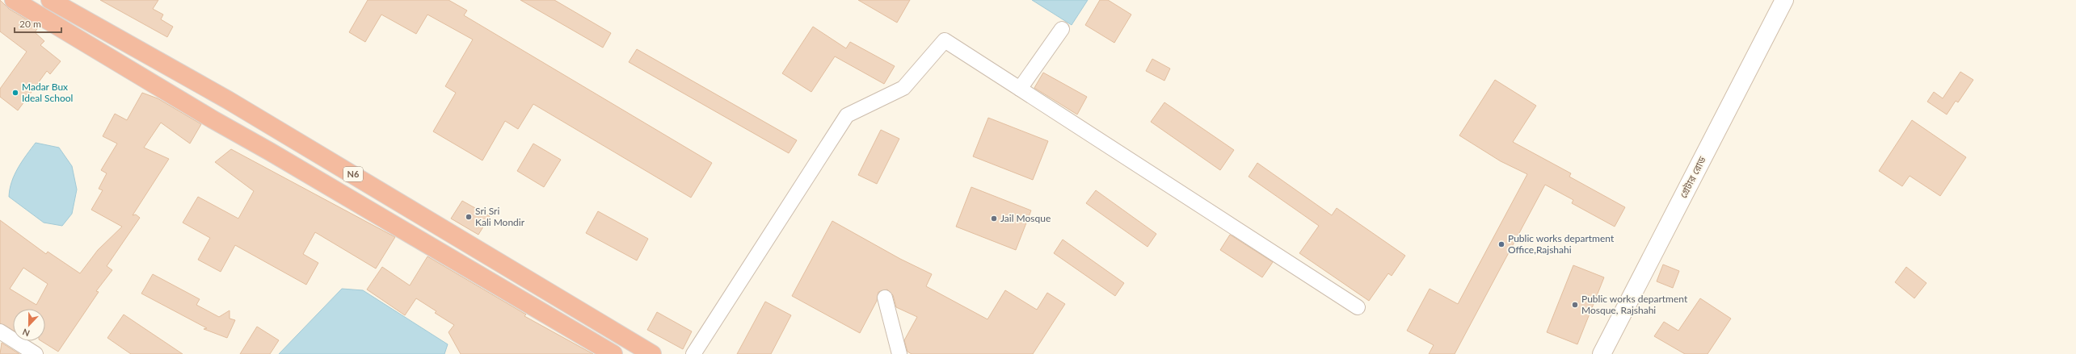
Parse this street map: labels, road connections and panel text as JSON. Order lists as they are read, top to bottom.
{
  "streets": {
    "highway": ["N6"],
    "street": ["গ্রেটার রোড"]
  },
  "places": [
    "Madar Bux Ideal School",
    "Sri Sri Kali Mondir",
    "Jail Mosque",
    "Public works department Office,Rajshahi",
    "Public works department Mosque, Rajshahi"
  ],
  "scale_bar": "20 m",
  "north": "bottom"
}
